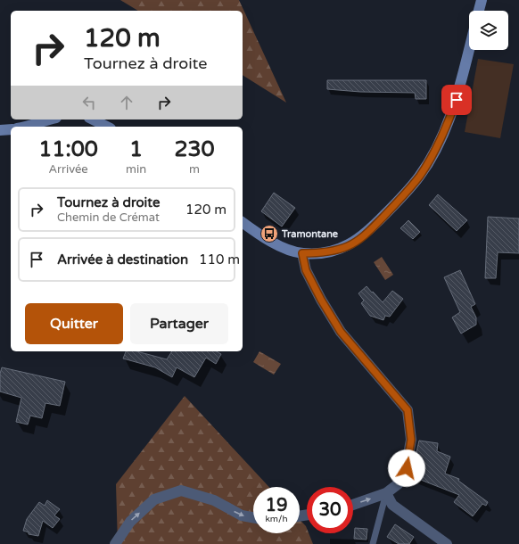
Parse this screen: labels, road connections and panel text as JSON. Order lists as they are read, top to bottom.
{
  "places": {
    "bus stop": ["Tramontane"]
  },
  "page": {
    "turn": ["120 m", "Tournez à droite"],
    "eta": [
      "11:00",
      "Arrivée",
      "1",
      "min",
      "230",
      "m"
    ],
    "list": [
      {
        "name": "Tournez à droite",
        "note": "Chemin de Crémat",
        "value": "120 m"
      },
      {
        "name": "Arrivée à destination",
        "value": "110 m"
      }
    ],
    "buttons": ["Quitter", "Partager"],
    "speed": "19 km/h",
    "limit": "30"
  }
}
